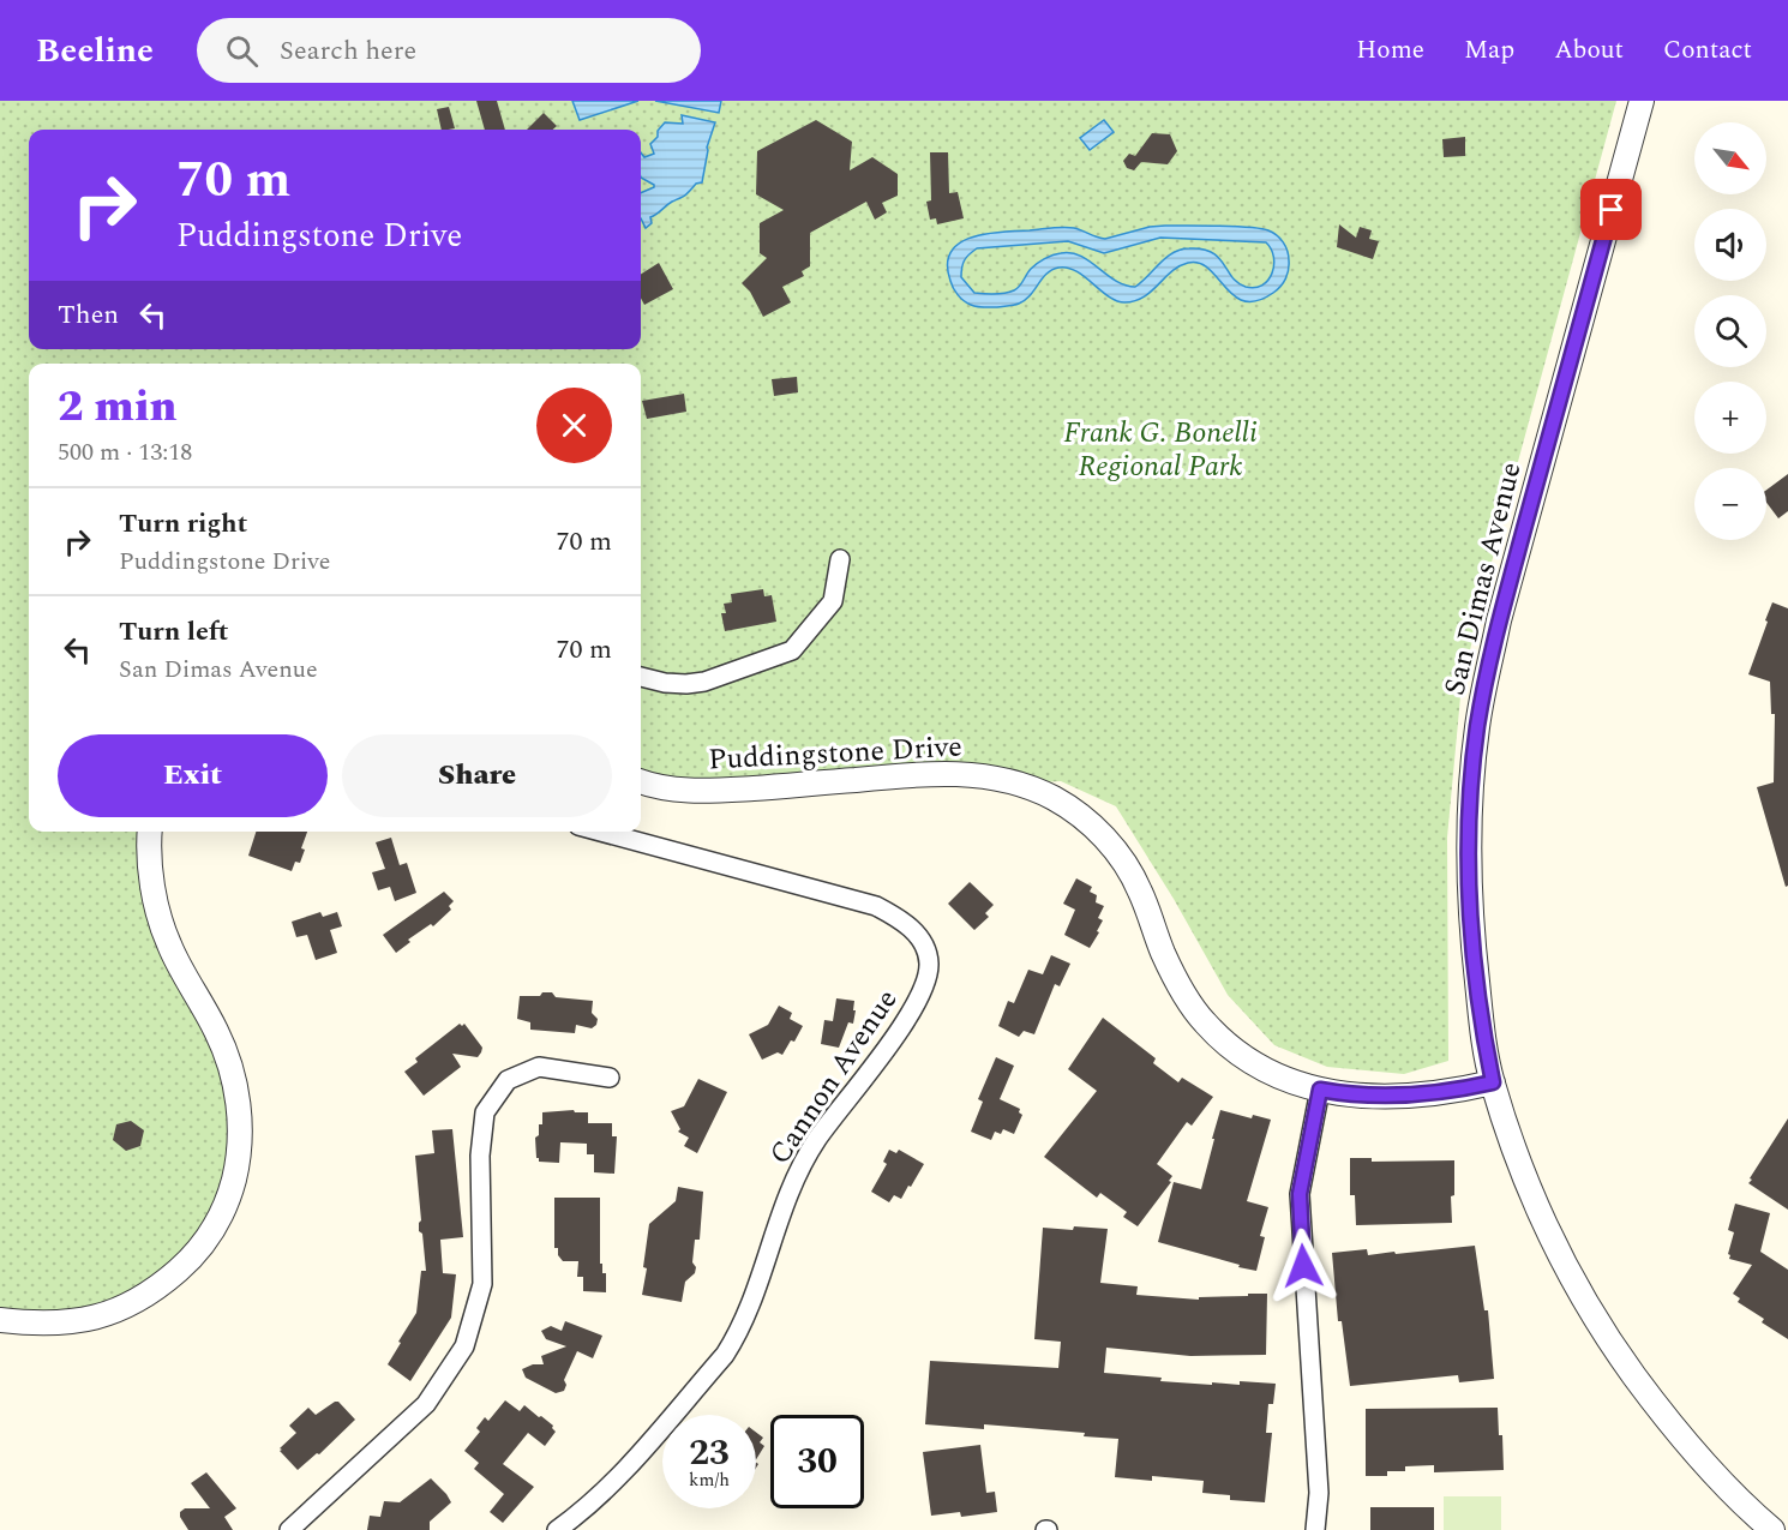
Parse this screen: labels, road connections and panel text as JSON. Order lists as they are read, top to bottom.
{
  "streets": {
    "street": ["San Dimas Avenue", "Puddingstone Drive", "Cannon Avenue"]
  },
  "crossings": [
    ["San Dimas Avenue", "Puddingstone Drive"]
  ],
  "parks": ["Frank G. Bonelli Regional Park"],
  "north": "bottom right",
  "page": {
    "header": "Beeline",
    "search": "Search here",
    "nav": [
      "Home",
      "Map",
      "About",
      "Contact"
    ],
    "map_buttons": ["+", "−"],
    "turn": ["70 m", "Puddingstone Drive"],
    "then": "Then",
    "heading": ["2 min", "500 m · 13:18"],
    "list": [
      {
        "name": "Turn right",
        "note": "Puddingstone Drive",
        "value": "70 m"
      },
      {
        "name": "Turn left",
        "note": "San Dimas Avenue",
        "value": "70 m"
      }
    ],
    "buttons": ["Exit", "Share"],
    "speed": "23 km/h",
    "limit": "30"
  }
}
